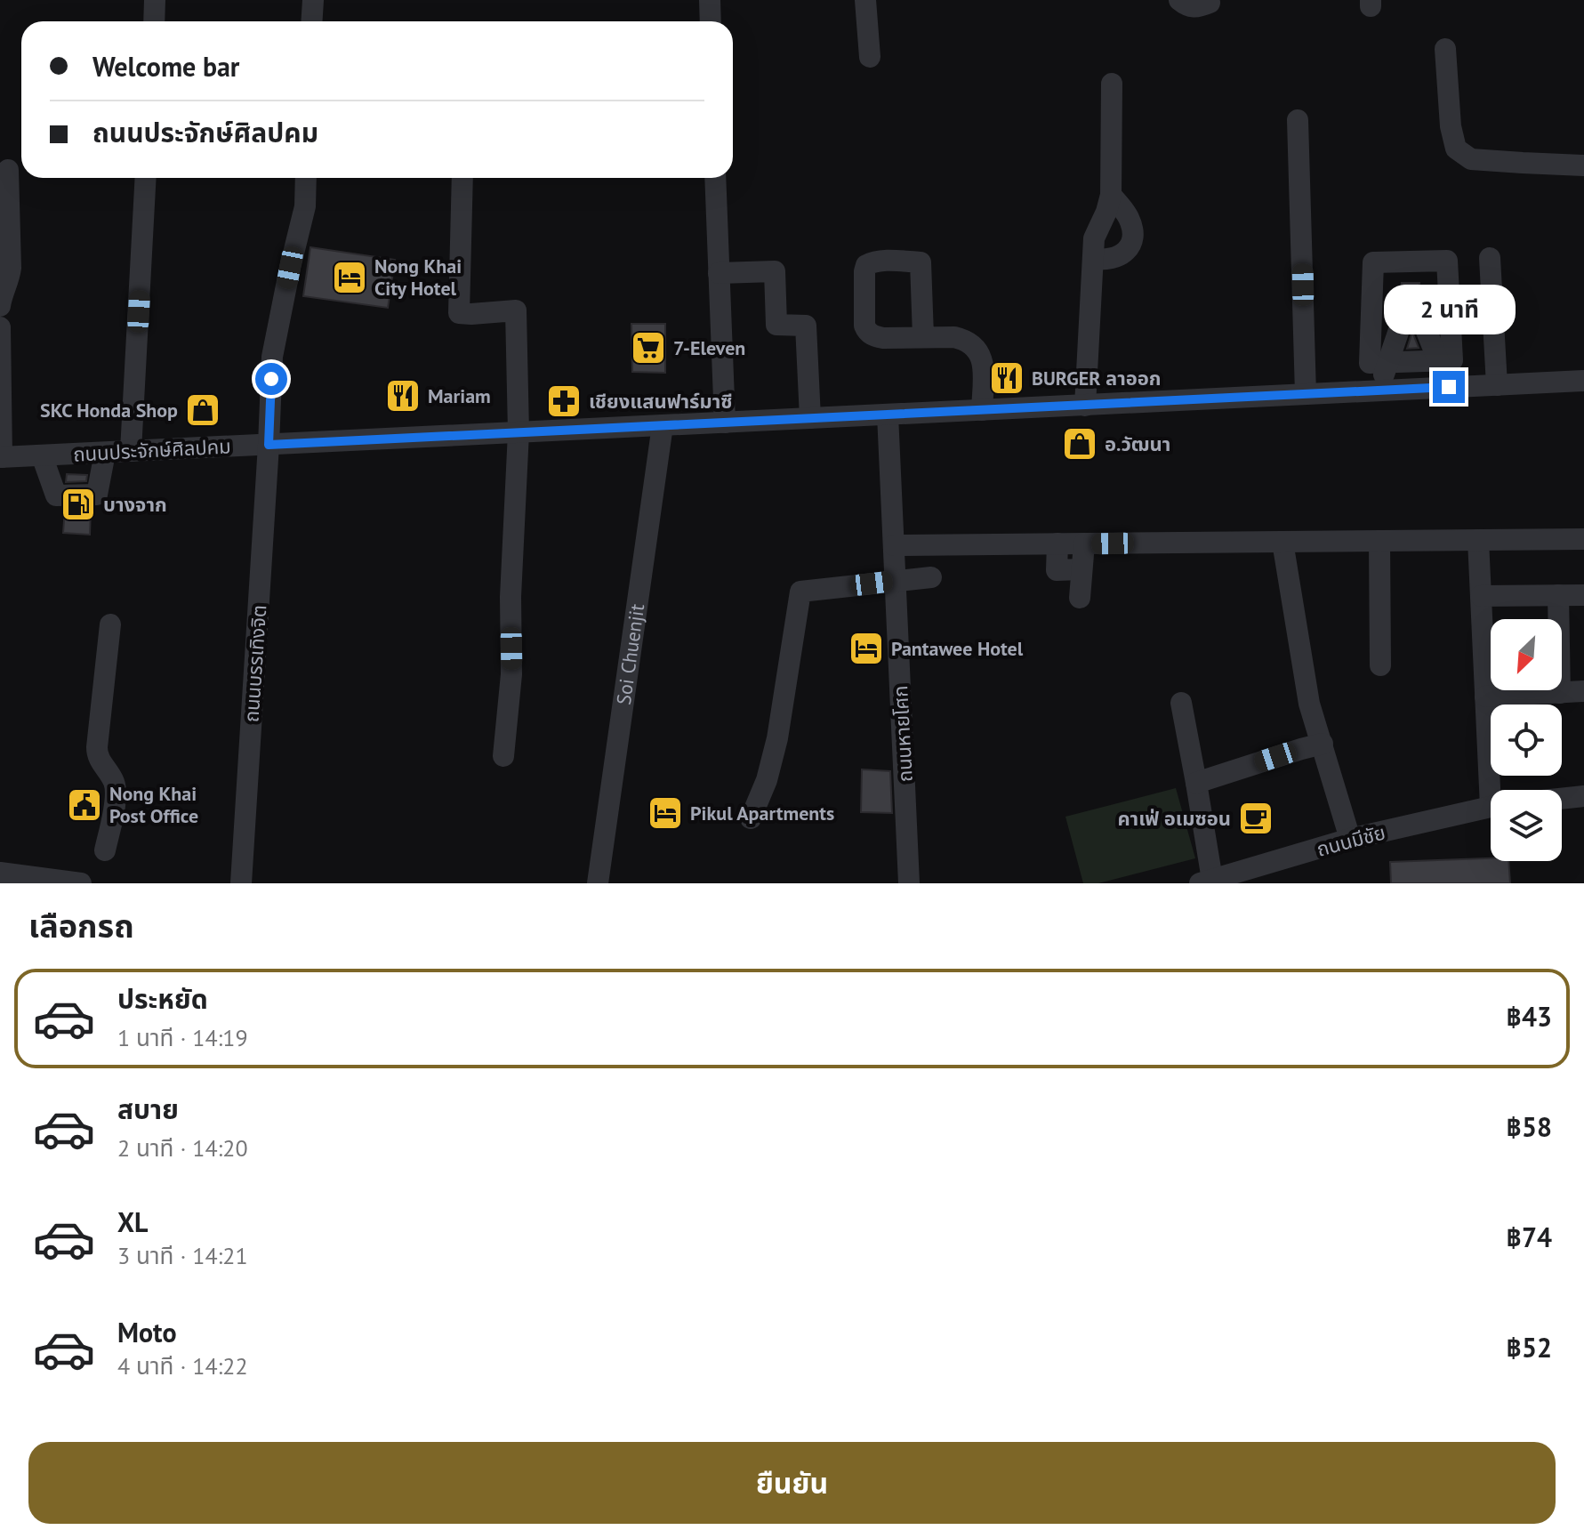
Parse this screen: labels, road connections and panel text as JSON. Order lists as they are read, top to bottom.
{
  "streets": {
    "street": [
      "ถนนประจักษ์ศิลปคม",
      "Soi Chuenjit",
      "ถนนบรรเทิงจิต",
      "ถนนหายโศก",
      "ถนนมีชัย"
    ]
  },
  "crossings": [
    ["ถนนประจักษ์ศิลปคม", "Soi Chuenjit"],
    ["ถนนประจักษ์ศิลปคม", "ถนนบรรเทิงจิต"],
    ["ถนนประจักษ์ศิลปคม", "ถนนหายโศก"]
  ],
  "places": {
    "hotel": ["Nong Khai City Hotel", "Pantawee Hotel", "Pikul Apartments"],
    "supermarket": ["7-Eleven"],
    "restaurant": ["BURGER ลาออก", "Mariam"],
    "pharmacy": ["เชียงแสนฟาร์มาซี"],
    "shop": ["SKC Honda Shop", "อ.วัฒนา"],
    "fuel station": ["บางจาก"],
    "public building": ["Nong Khai Post Office"],
    "cafe": ["คาเฟ่ อเมซอน"]
  },
  "north": "bottom left",
  "page": {
    "banner": ["Welcome bar", "ถนนประจักษ์ศิลปคม"],
    "bubble": "2 นาที",
    "heading": "เลือกรถ",
    "list": [
      {
        "name": "ประหยัด",
        "note": "1 นาที · 14:19",
        "value": "฿43"
      },
      {
        "name": "สบาย",
        "note": "2 นาที · 14:20",
        "value": "฿58"
      },
      {
        "name": "XL",
        "note": "3 นาที · 14:21",
        "value": "฿74"
      },
      {
        "name": "Moto",
        "note": "4 นาที · 14:22",
        "value": "฿52"
      }
    ],
    "buttons": "ยืนยัน"
  }
}
